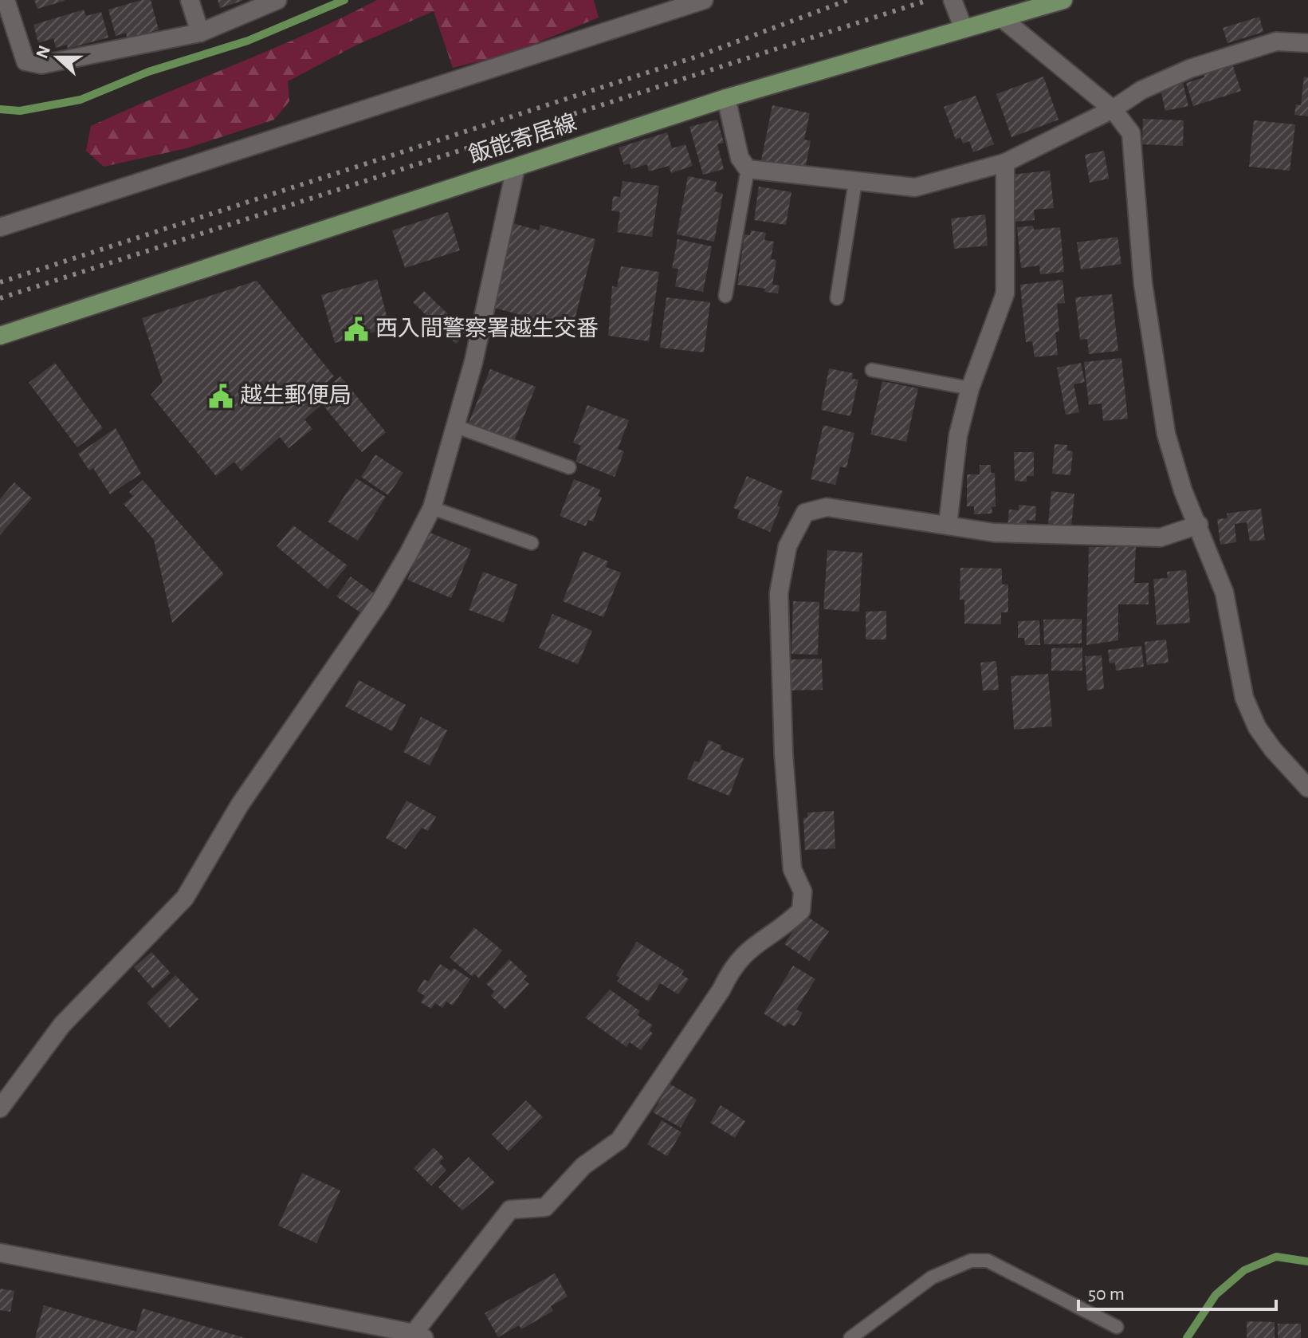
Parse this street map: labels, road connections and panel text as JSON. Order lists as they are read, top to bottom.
{
  "streets": {
    "main road": ["飯能寄居線"]
  },
  "places": {
    "public building": ["西入間警察署越生交番", "越生郵便局"]
  },
  "scale_bar": "50 m",
  "north": "left"
}
